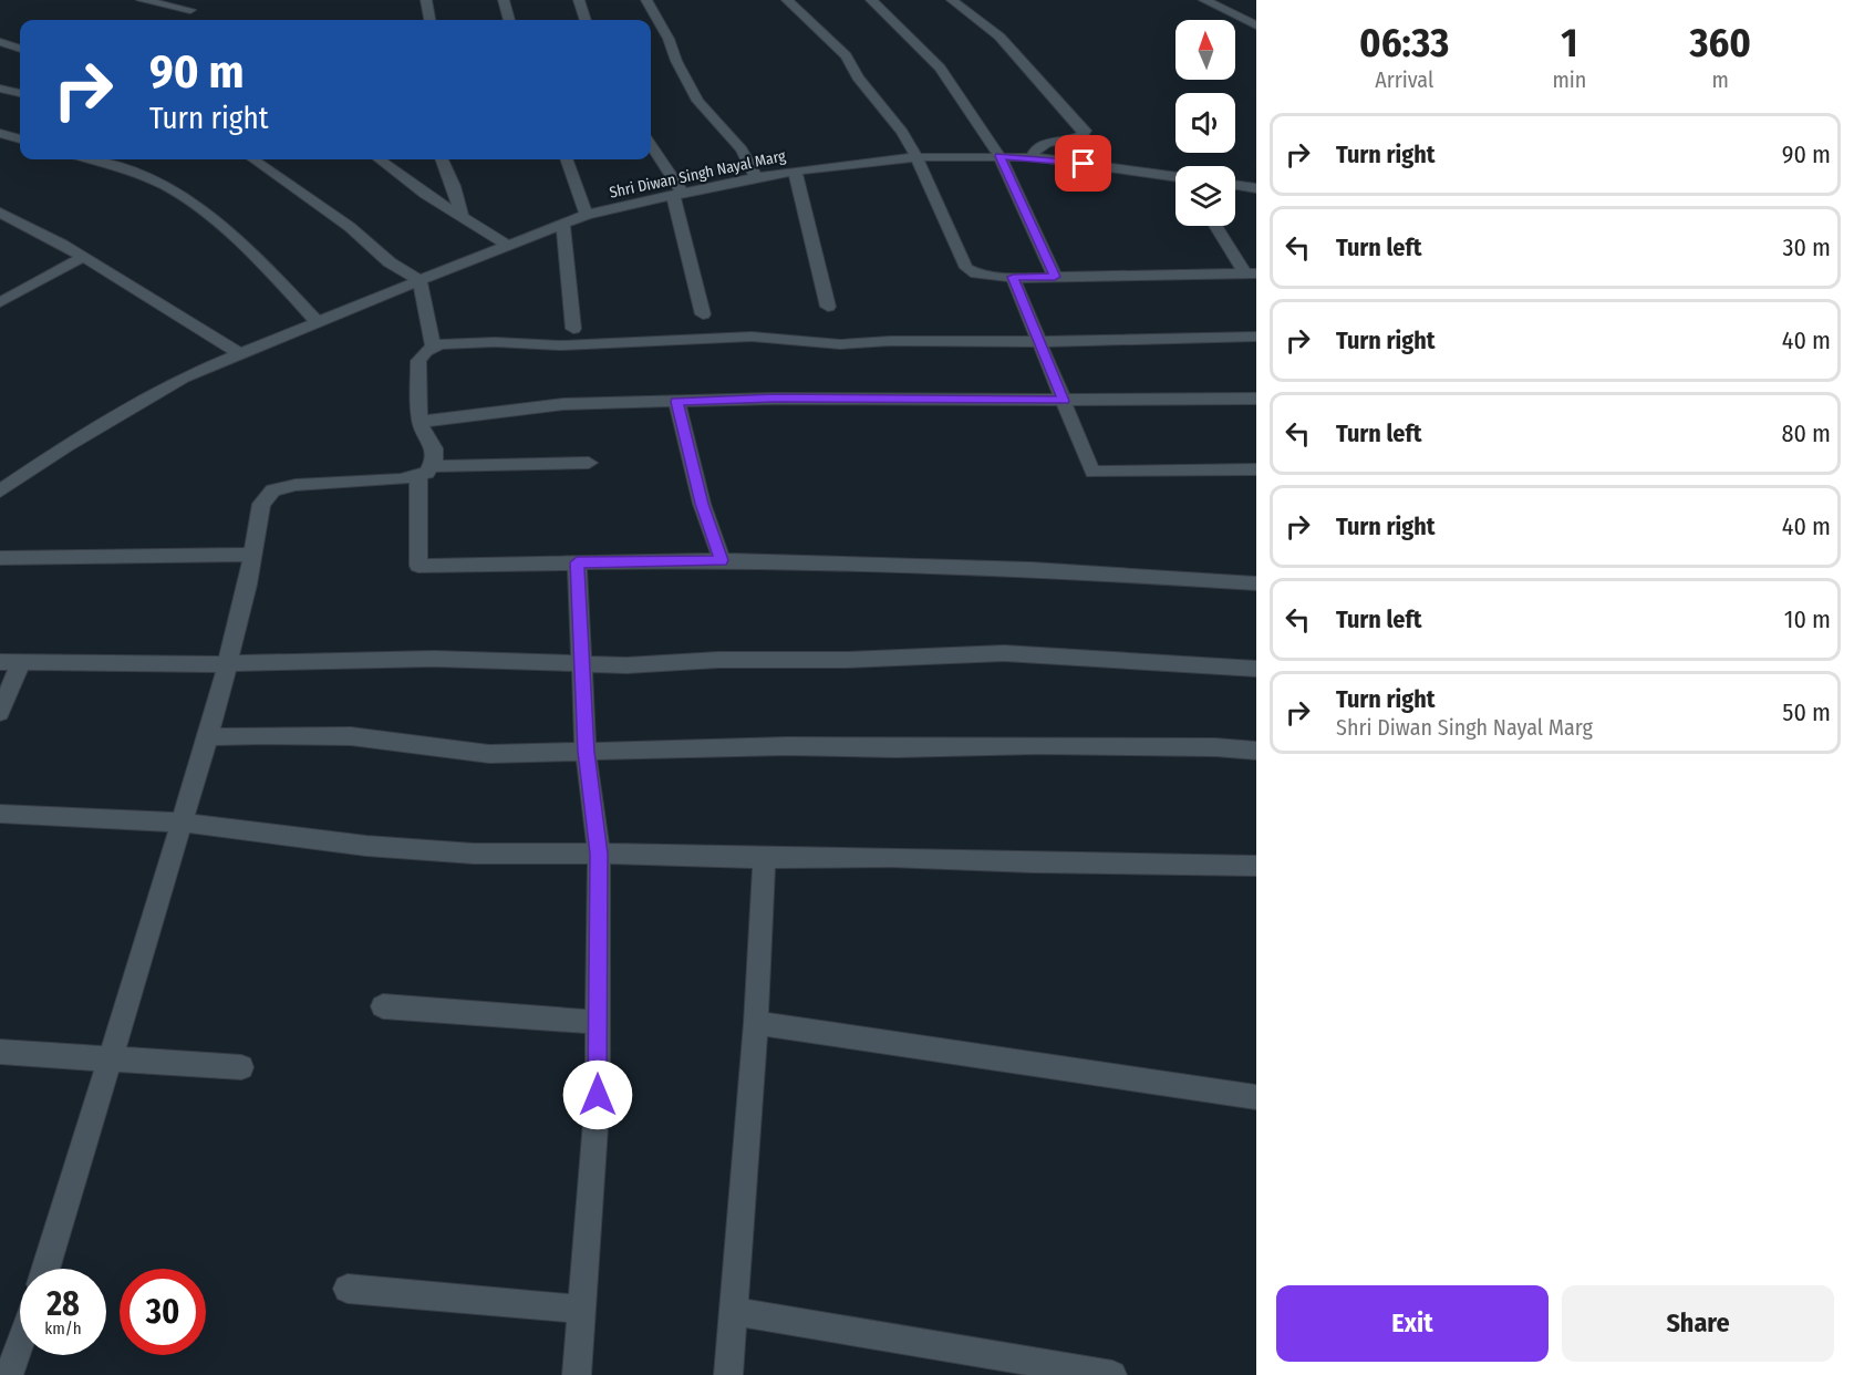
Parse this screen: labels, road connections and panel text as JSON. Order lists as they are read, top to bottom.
{
  "streets": {
    "street": ["Shri Diwan Singh Nayal Marg"]
  },
  "north": "top",
  "page": {
    "eta": [
      "06:33",
      "Arrival",
      "1",
      "min",
      "360",
      "m"
    ],
    "turn": ["90 m", "Turn right"],
    "list": [
      {
        "name": "Turn right",
        "value": "90 m"
      },
      {
        "name": "Turn left",
        "value": "30 m"
      },
      {
        "name": "Turn right",
        "value": "40 m"
      },
      {
        "name": "Turn left",
        "value": "80 m"
      },
      {
        "name": "Turn right",
        "value": "40 m"
      },
      {
        "name": "Turn left",
        "value": "10 m"
      },
      {
        "name": "Turn right",
        "note": "Shri Diwan Singh Nayal Marg",
        "value": "50 m"
      }
    ],
    "speed": "28 km/h",
    "limit": "30",
    "buttons": ["Exit", "Share"]
  }
}
